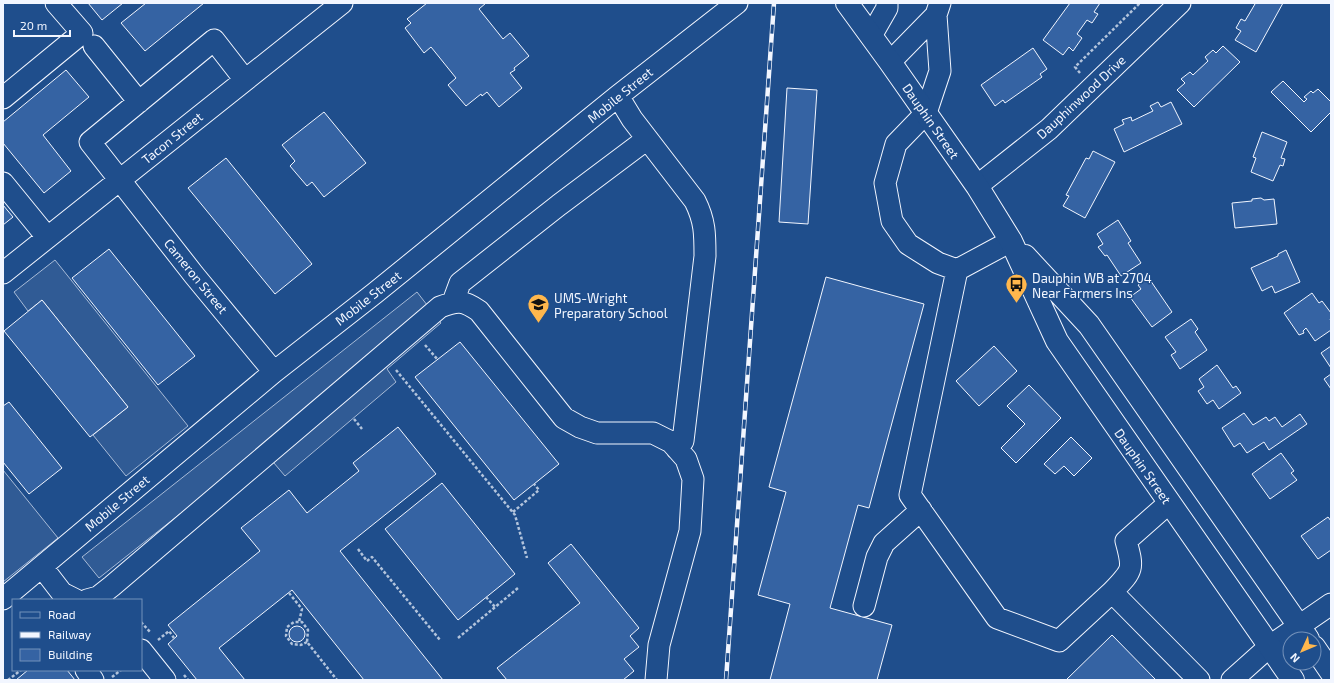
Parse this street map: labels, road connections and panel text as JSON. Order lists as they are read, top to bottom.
{
  "streets": {
    "main road": ["Dauphin Street"],
    "street": [
      "Mobile Street",
      "Dauphinwood Drive",
      "Tacon Street",
      "Cameron Street"
    ]
  },
  "crossings": [
    ["Mobile Street", "Cameron Street"],
    ["Dauphinwood Drive", "Dauphin Street"],
    ["Tacon Street", "Cameron Street"]
  ],
  "places": {
    "bus stop": ["Dauphin WB at 2704 Near Farmers Ins"],
    "school or university": ["UMS-Wright Preparatory School"]
  },
  "legend": ["Road", "Railway", "Building"],
  "scale_bar": "20 m",
  "north": "bottom left"
}
